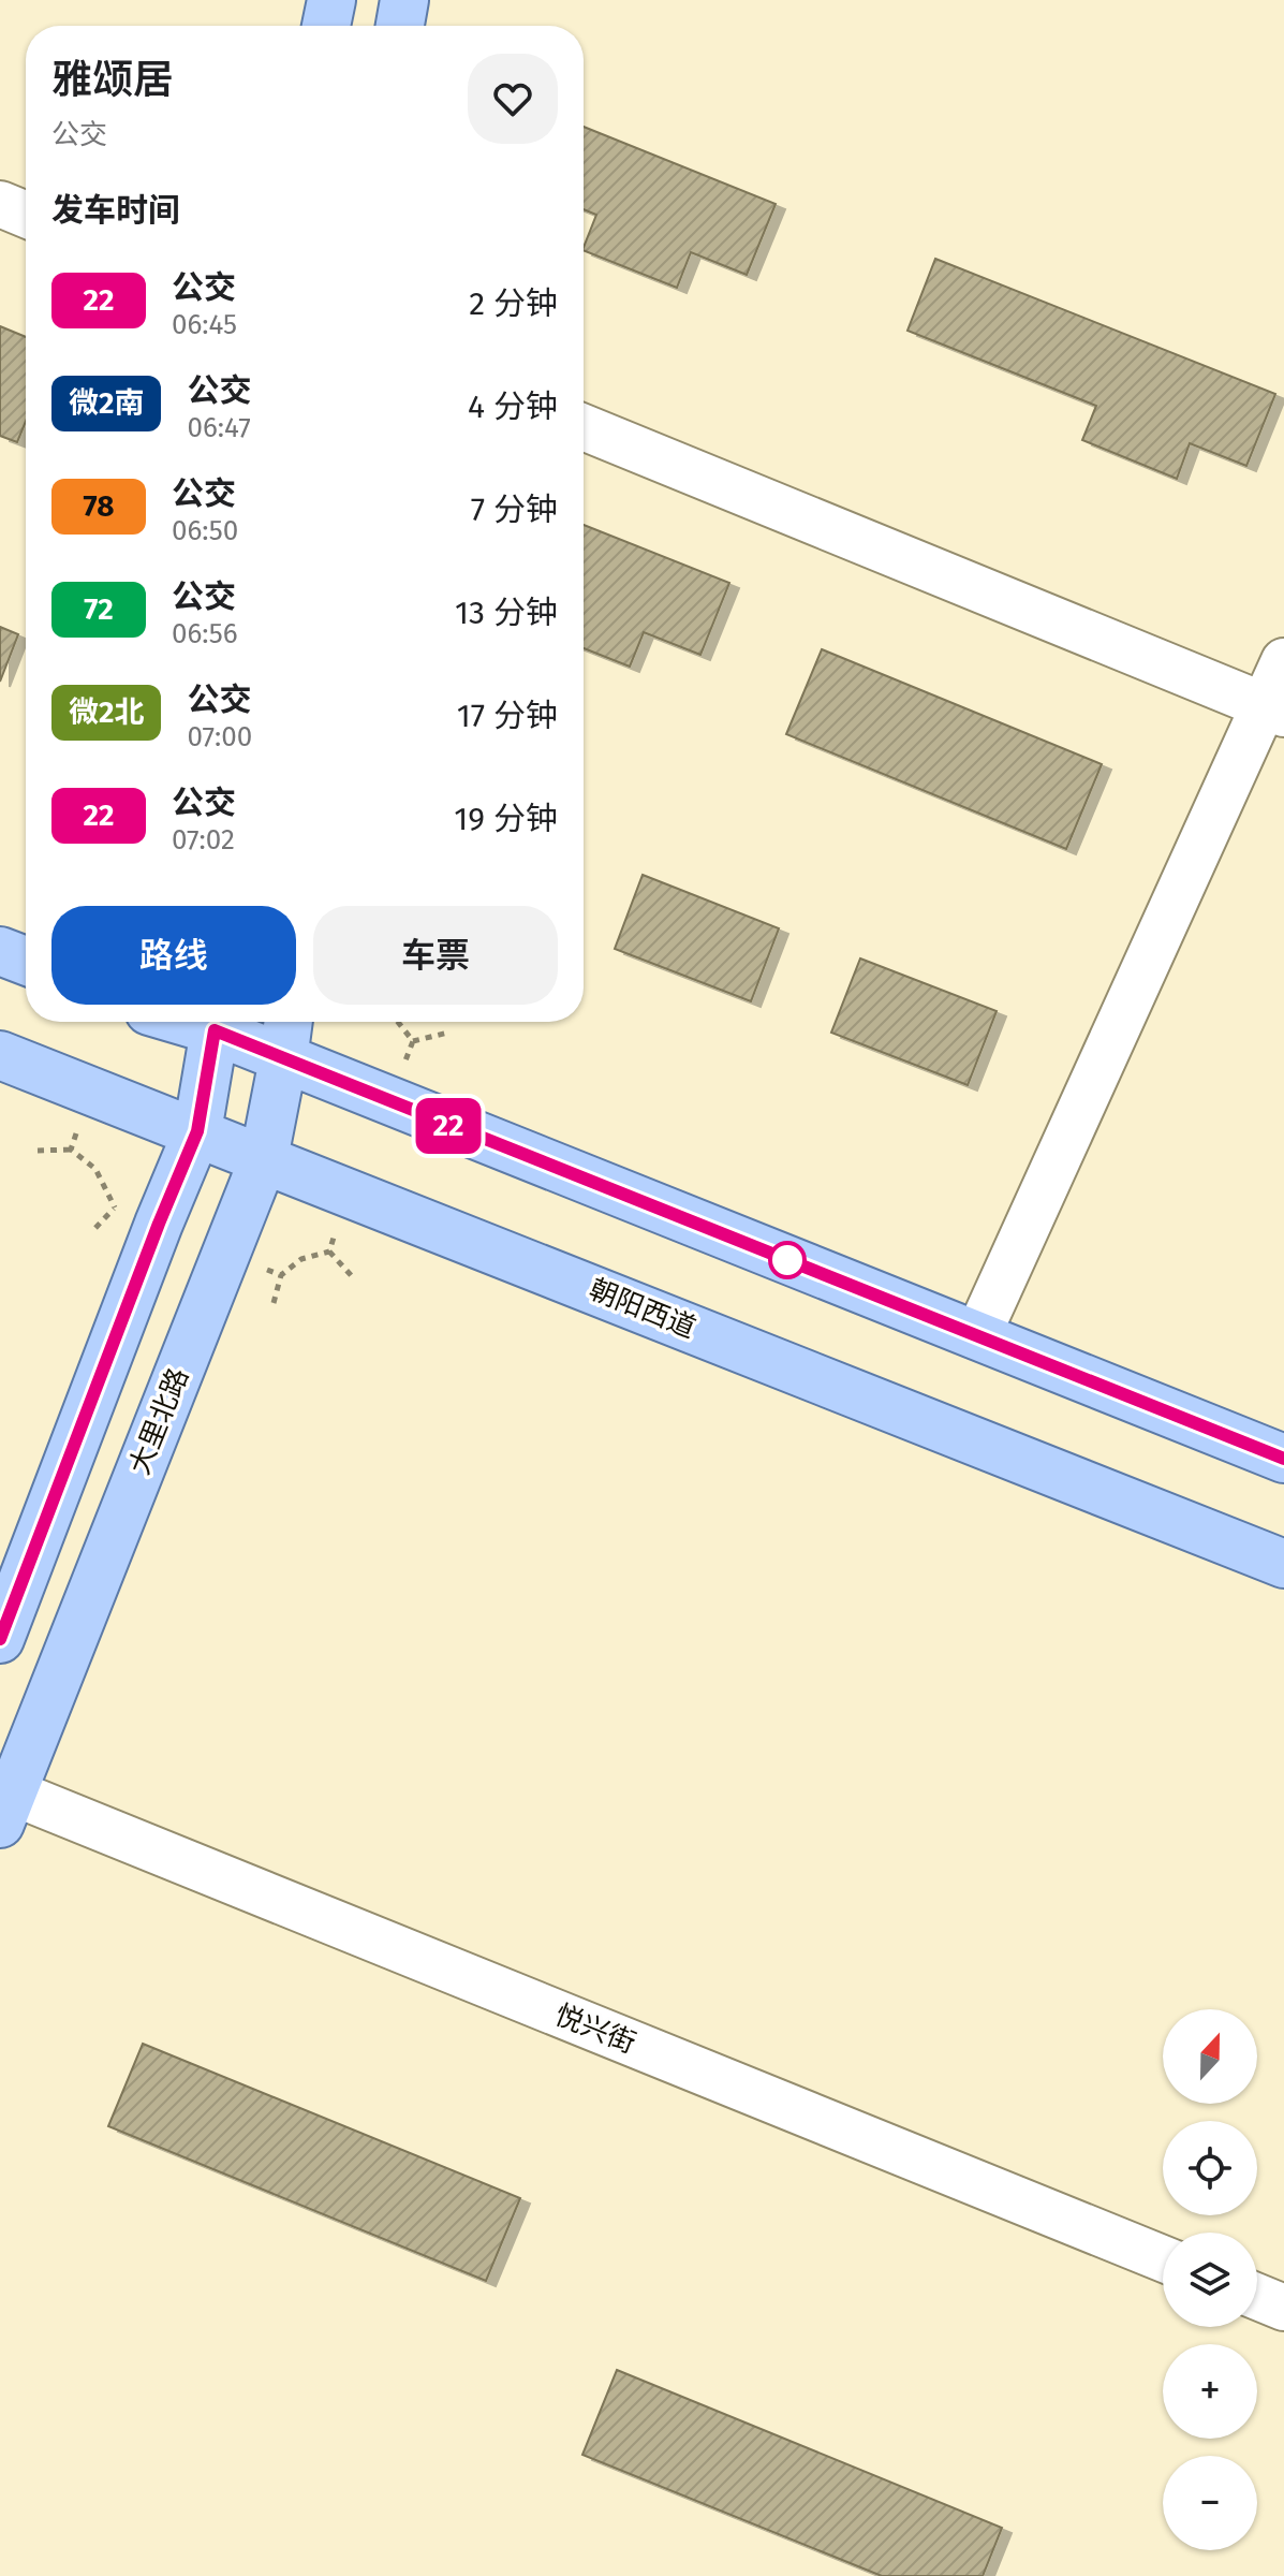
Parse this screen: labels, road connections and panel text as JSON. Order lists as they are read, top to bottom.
{
  "streets": {
    "main road": ["朝阳西道", "大里北路"],
    "street": ["悦兴街"]
  },
  "crossings": [
    ["朝阳西道", "大里北路"],
    ["大里北路", "悦兴街"]
  ],
  "lines": ["bus line 22"],
  "north": "top",
  "page": {
    "on_map": "22",
    "heading": [
      ["雅颂居", "公交"],
      "发车时间"
    ],
    "list": [
      {
        "mark": "22",
        "name": "公交",
        "note": "06:45",
        "value": "2 分钟"
      },
      {
        "mark": "微2南",
        "name": "公交",
        "note": "06:47",
        "value": "4 分钟"
      },
      {
        "mark": "78",
        "name": "公交",
        "note": "06:50",
        "value": "7 分钟"
      },
      {
        "mark": "72",
        "name": "公交",
        "note": "06:56",
        "value": "13 分钟"
      },
      {
        "mark": "微2北",
        "name": "公交",
        "note": "07:00",
        "value": "17 分钟"
      },
      {
        "mark": "22",
        "name": "公交",
        "note": "07:02",
        "value": "19 分钟"
      }
    ],
    "buttons": ["路线", "车票"],
    "map_buttons": ["+", "−"]
  }
}
